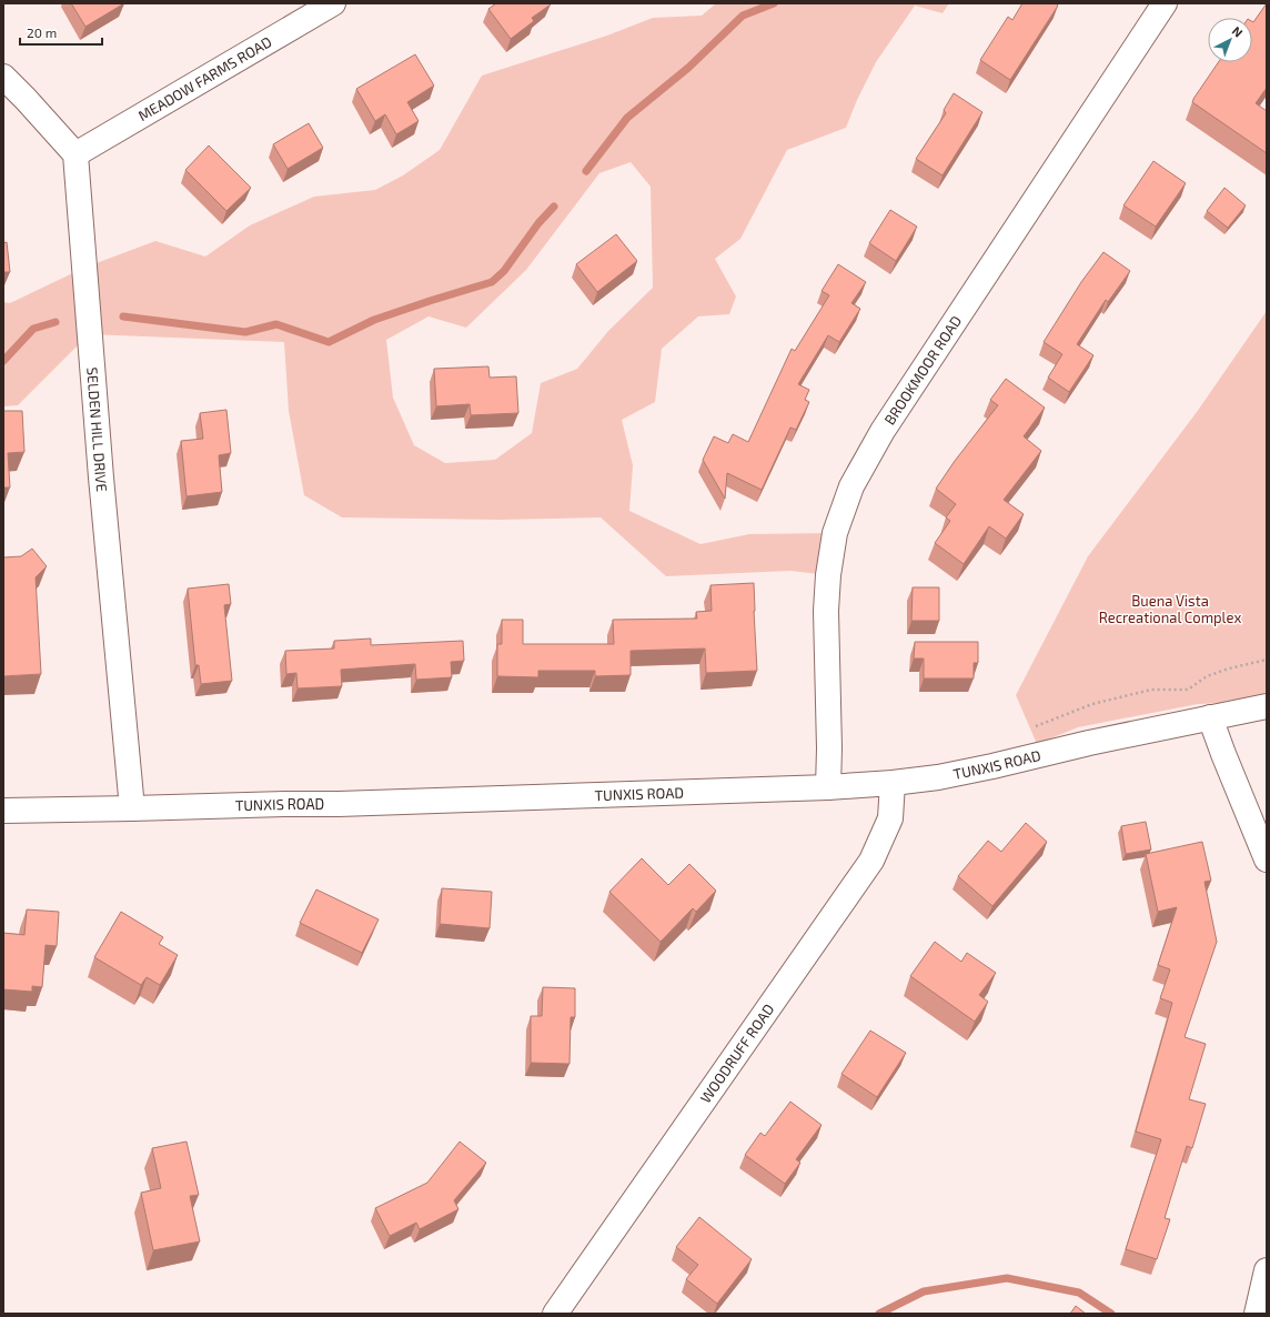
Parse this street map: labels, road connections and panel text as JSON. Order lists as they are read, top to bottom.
{
  "streets": {
    "street": [
      "MEADOW FARMS ROAD",
      "BROOKMOOR ROAD",
      "SELDEN HILL DRIVE",
      "TUNXIS ROAD",
      "WOODRUFF ROAD"
    ]
  },
  "crossings": [
    ["MEADOW FARMS ROAD", "SELDEN HILL DRIVE"],
    ["BROOKMOOR ROAD", "TUNXIS ROAD"],
    ["SELDEN HILL DRIVE", "TUNXIS ROAD"],
    ["TUNXIS ROAD", "WOODRUFF ROAD"]
  ],
  "parks": ["Buena Vista Recreational Complex"],
  "scale_bar": "20 m",
  "north": "top right"
}
